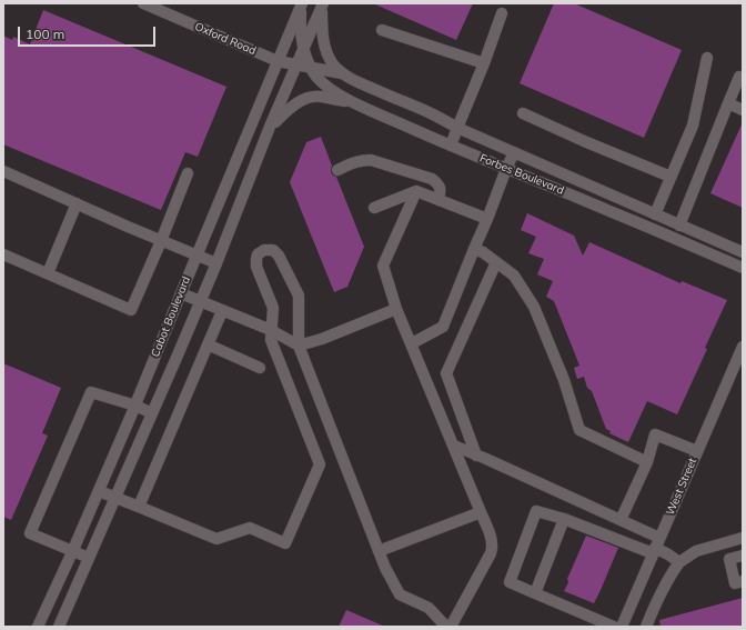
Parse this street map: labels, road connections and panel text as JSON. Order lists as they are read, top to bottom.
{
  "streets": {
    "street": [
      "Oxford Road",
      "Forbes Boulevard",
      "Cabot Boulevard",
      "West Street"
    ]
  },
  "crossings": [
    ["Oxford Road", "Forbes Boulevard"],
    ["Oxford Road", "Cabot Boulevard"],
    ["Forbes Boulevard", "Cabot Boulevard"]
  ],
  "scale_bar": "100 m"
}
